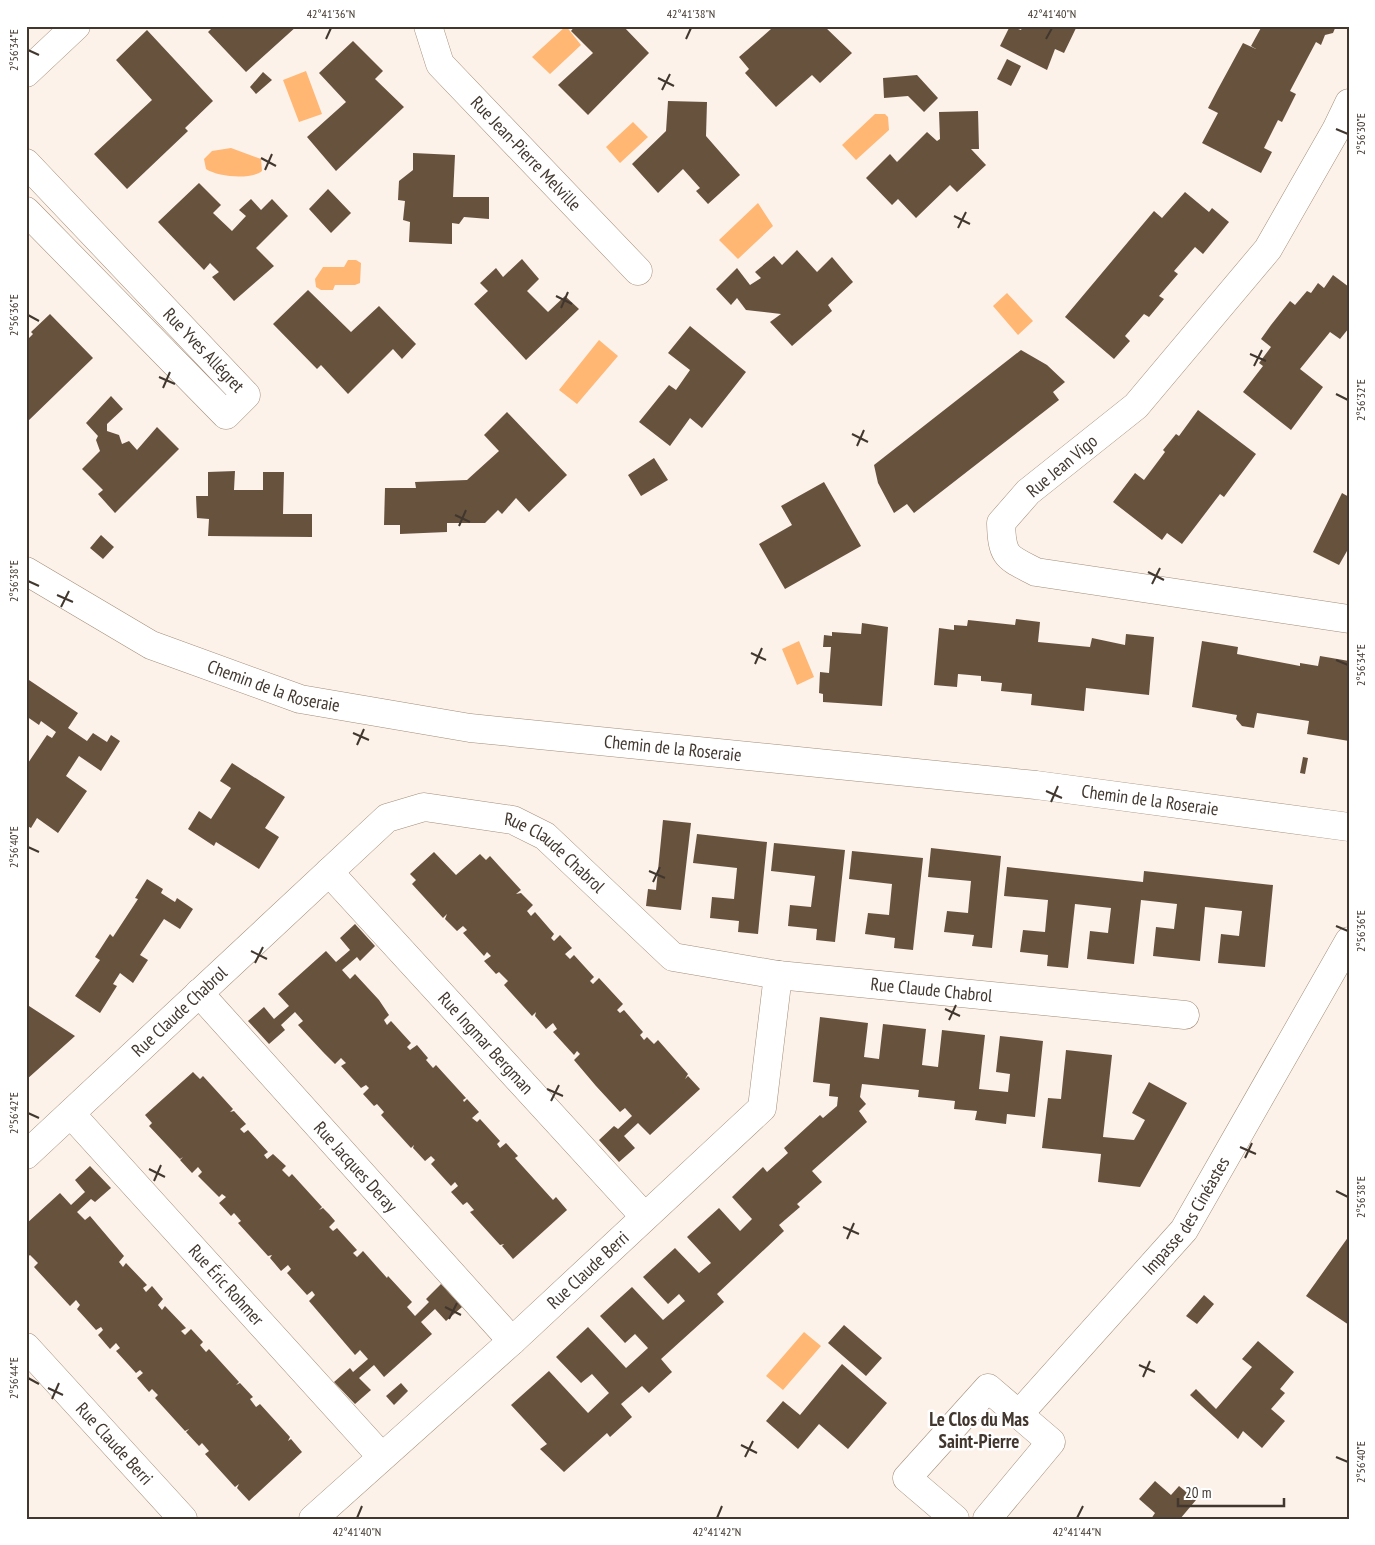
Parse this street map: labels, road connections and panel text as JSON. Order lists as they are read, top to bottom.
{
  "streets": {
    "street": [
      "Rue Jean-Pierre Melville",
      "Rue Yves Allégret",
      "Rue Jean Vigo",
      "Chemin de la Roseraie",
      "Rue Claude Chabrol",
      "Rue Ingmar Bergman",
      "Rue Jacques Deray",
      "Impasse des Cinéastes",
      "Rue Claude Berri",
      "Rue Éric Rohmer"
    ]
  },
  "crossings": [
    ["Rue Claude Chabrol", "Rue Ingmar Bergman"],
    ["Rue Claude Chabrol", "Rue Jacques Deray"],
    ["Rue Claude Chabrol", "Rue Claude Berri"],
    ["Rue Claude Chabrol", "Rue Éric Rohmer"],
    ["Rue Ingmar Bergman", "Rue Claude Berri"],
    ["Rue Jacques Deray", "Rue Claude Berri"],
    ["Rue Claude Berri", "Rue Éric Rohmer"]
  ],
  "districts": ["Le Clos du Mas Saint-Pierre"],
  "scale_bar": "20 m",
  "coordinates": [
    "42°41'36\"N",
    "42°41'38\"N",
    "42°41'40\"N",
    "2°56'34\"E",
    "2°56'30\"E",
    "2°56'36\"E",
    "2°56'32\"E",
    "2°56'38\"E",
    "2°56'40\"E",
    "2°56'42\"E",
    "2°56'44\"E",
    "42°41'42\"N",
    "42°41'44\"N"
  ]
}
